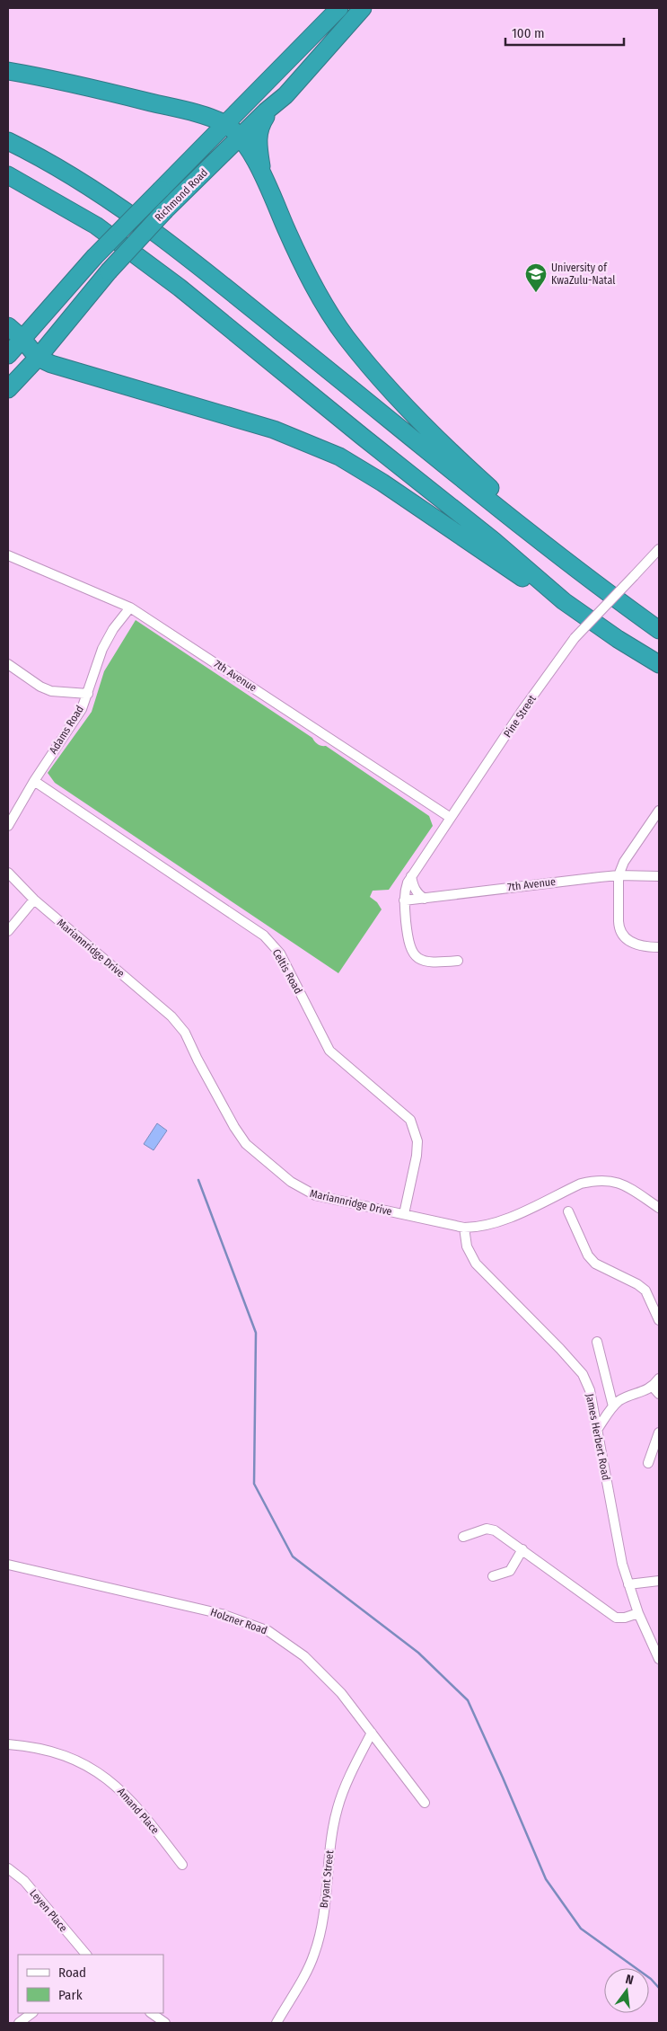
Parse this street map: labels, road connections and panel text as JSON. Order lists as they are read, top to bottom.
{
  "streets": {
    "highway": ["Richmond Road"],
    "street": [
      "7th Avenue",
      "Pine Street",
      "Adams Road",
      "Mariannridge Drive",
      "Celtis Road",
      "James Herbert Road",
      "Holzner Road",
      "Amand Place",
      "Bryant Street",
      "Leyen Place"
    ]
  },
  "crossings": [
    ["7th Avenue", "Pine Street"],
    ["7th Avenue", "Adams Road"],
    ["Adams Road", "Celtis Road"],
    ["Mariannridge Drive", "Celtis Road"],
    ["Mariannridge Drive", "James Herbert Road"],
    ["Holzner Road", "Bryant Street"]
  ],
  "places": {
    "school or university": ["University of KwaZulu-Natal"]
  },
  "legend": ["Road", "Park"],
  "scale_bar": "100 m",
  "north": "top"
}
